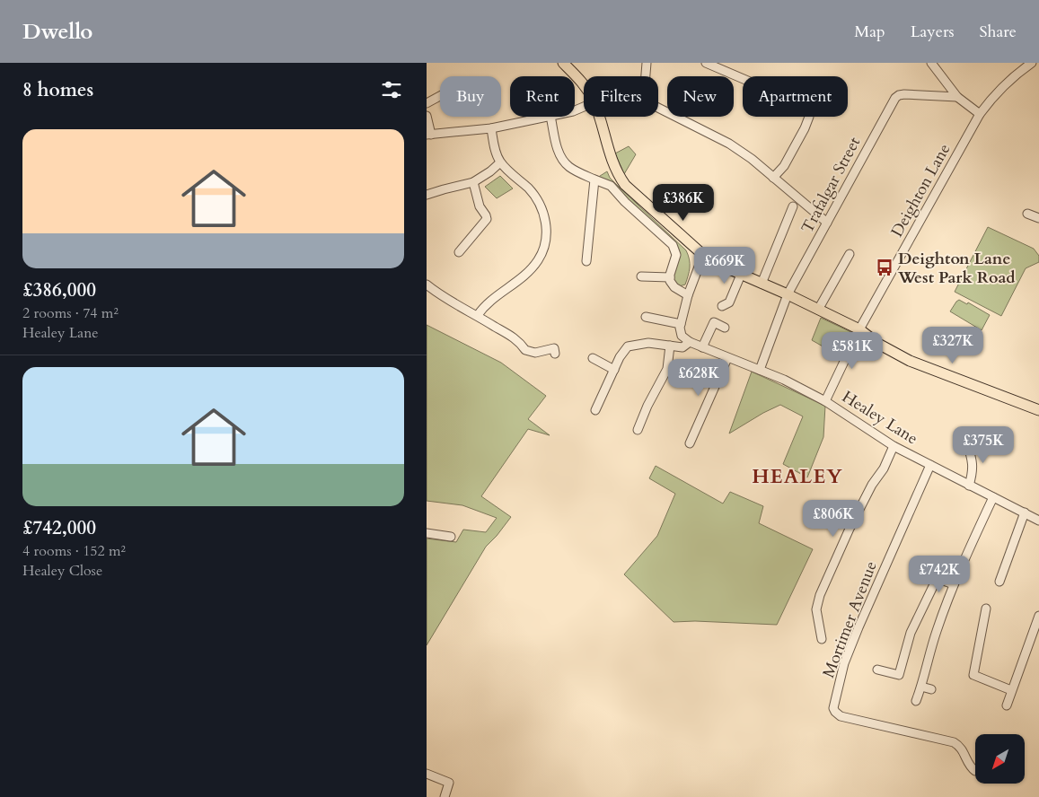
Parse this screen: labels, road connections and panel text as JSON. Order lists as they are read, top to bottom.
{
  "streets": {
    "street": [
      "Trafalgar Street",
      "Deighton Lane",
      "Healey Lane",
      "Mortimer Avenue"
    ]
  },
  "crossings": [
    ["Trafalgar Street", "Healey Lane"],
    ["Deighton Lane", "Healey Lane"],
    ["Healey Lane", "Mortimer Avenue"]
  ],
  "districts": ["HEALEY"],
  "places": {
    "bus stop": ["Deighton Lane West Park Road"]
  },
  "north": "bottom left",
  "page": {
    "header": "Dwello",
    "nav": ["Map", "Layers", "Share"],
    "heading": "8 homes",
    "chip": [
      "Buy",
      "Rent",
      "Filters",
      "New",
      "Apartment"
    ],
    "list": [
      {
        "name": "£386,000",
        "note": "2 rooms · 74 m² · Healey Lane"
      },
      {
        "name": "£742,000",
        "note": "4 rooms · 152 m² · Healey Close"
      }
    ],
    "price": [
      "£386K",
      "£669K",
      "£327K",
      "£581K",
      "£628K",
      "£375K",
      "£806K",
      "£742K"
    ]
  }
}
